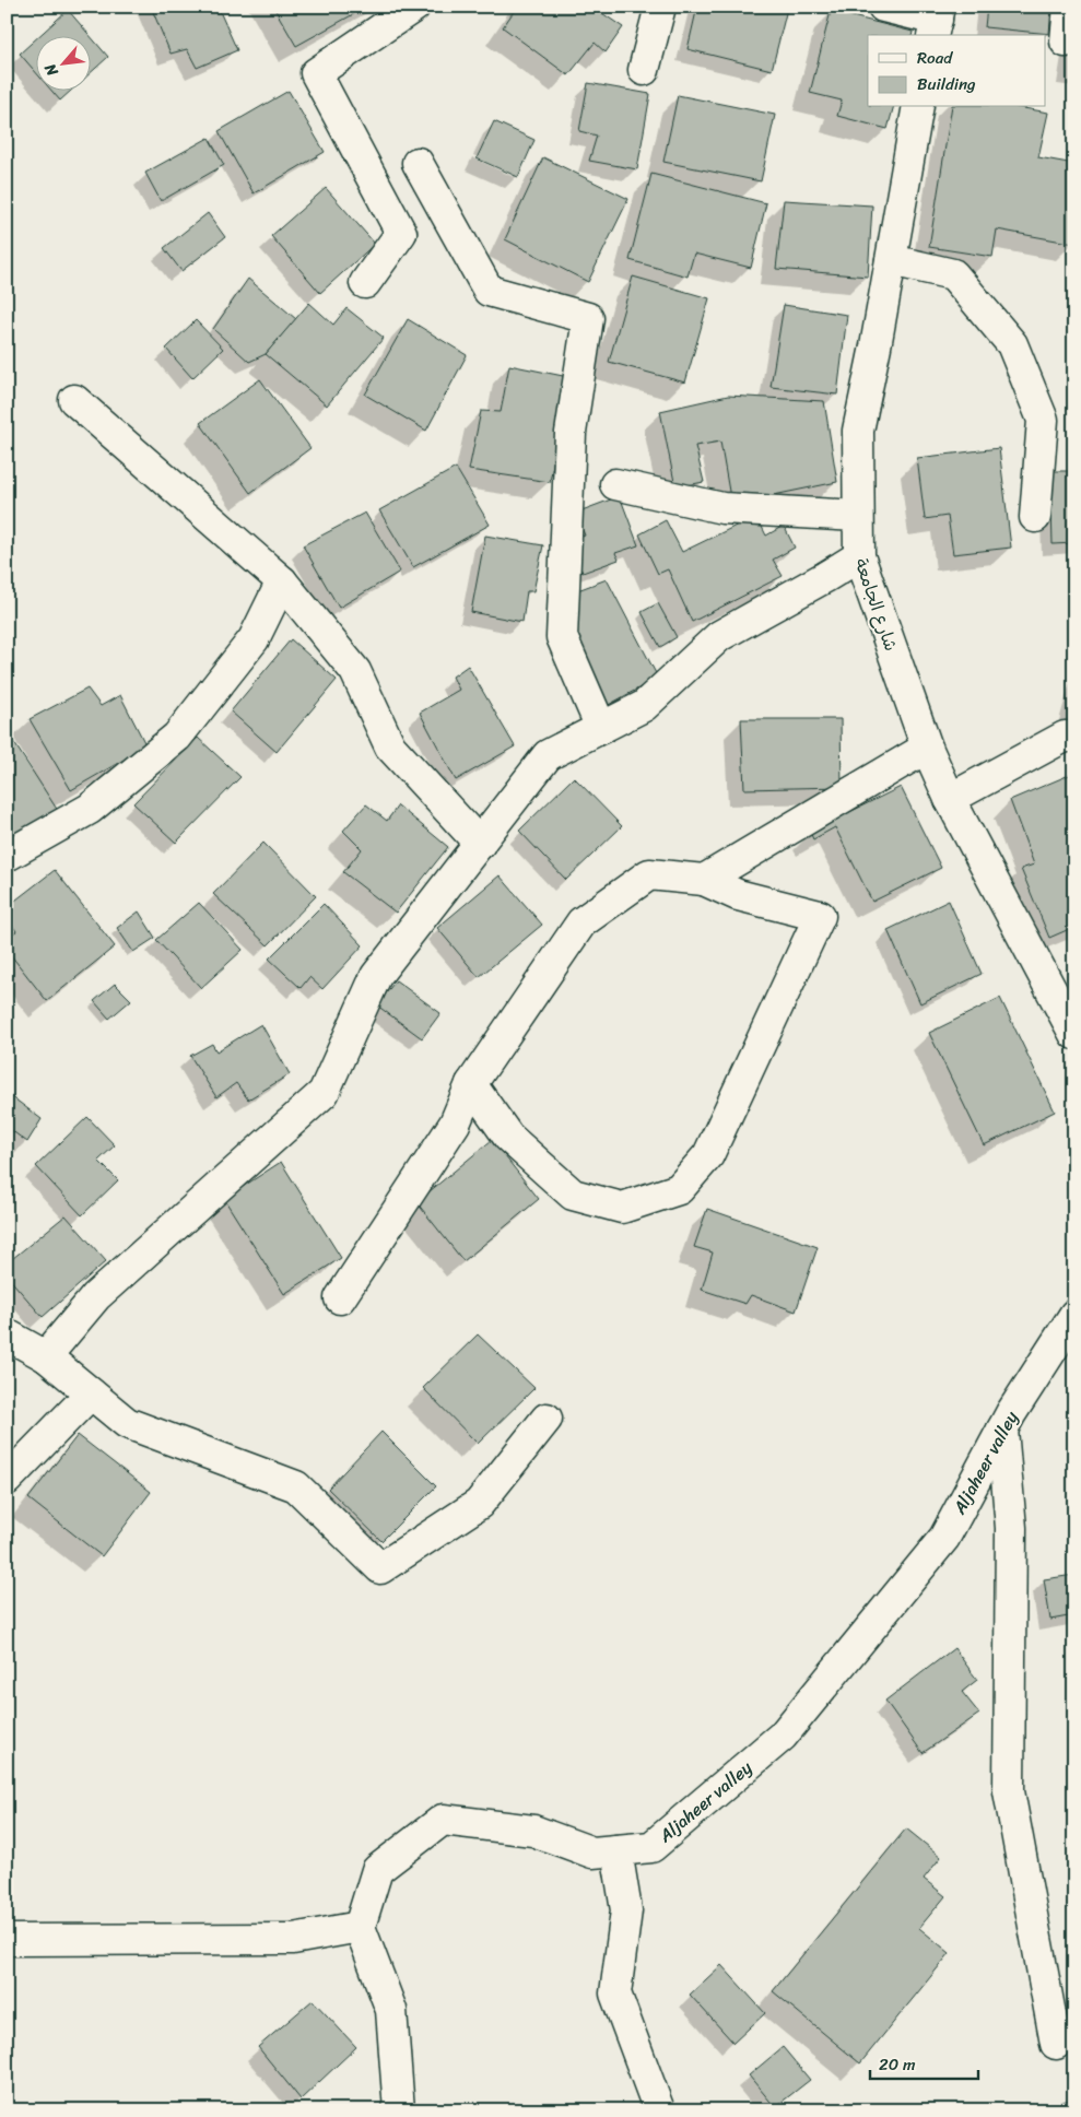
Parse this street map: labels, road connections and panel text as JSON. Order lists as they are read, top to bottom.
{
  "streets": {
    "street": ["شارع الجامعة", "Aljaheer valley"]
  },
  "legend": ["Road", "Building"],
  "scale_bar": "20 m",
  "north": "bottom left"
}
